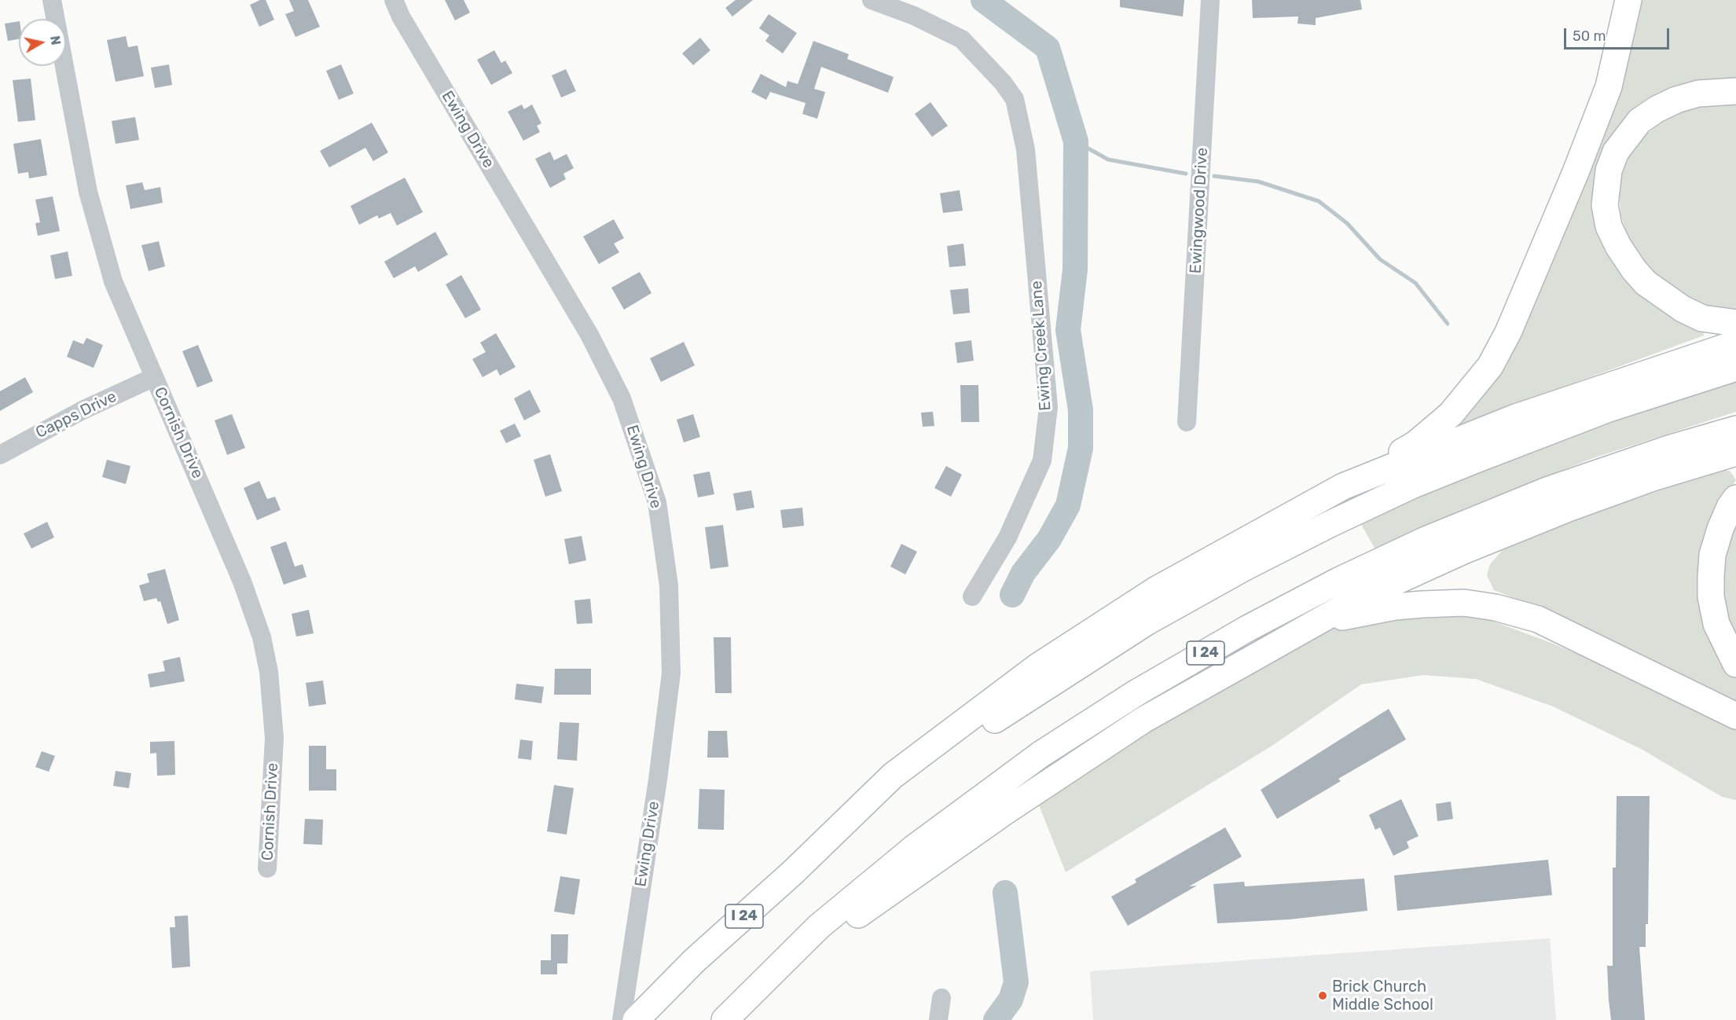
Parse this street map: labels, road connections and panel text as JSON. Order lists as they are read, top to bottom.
{
  "streets": {
    "highway": ["I 24"],
    "street": [
      "Ewing Drive",
      "Ewingwood Drive",
      "Ewing Creek Lane",
      "Capps Drive",
      "Cornish Drive"
    ]
  },
  "crossings": [
    ["Capps Drive", "Cornish Drive"]
  ],
  "places": ["Brick Church Middle School"],
  "scale_bar": "50 m",
  "north": "right"
}
